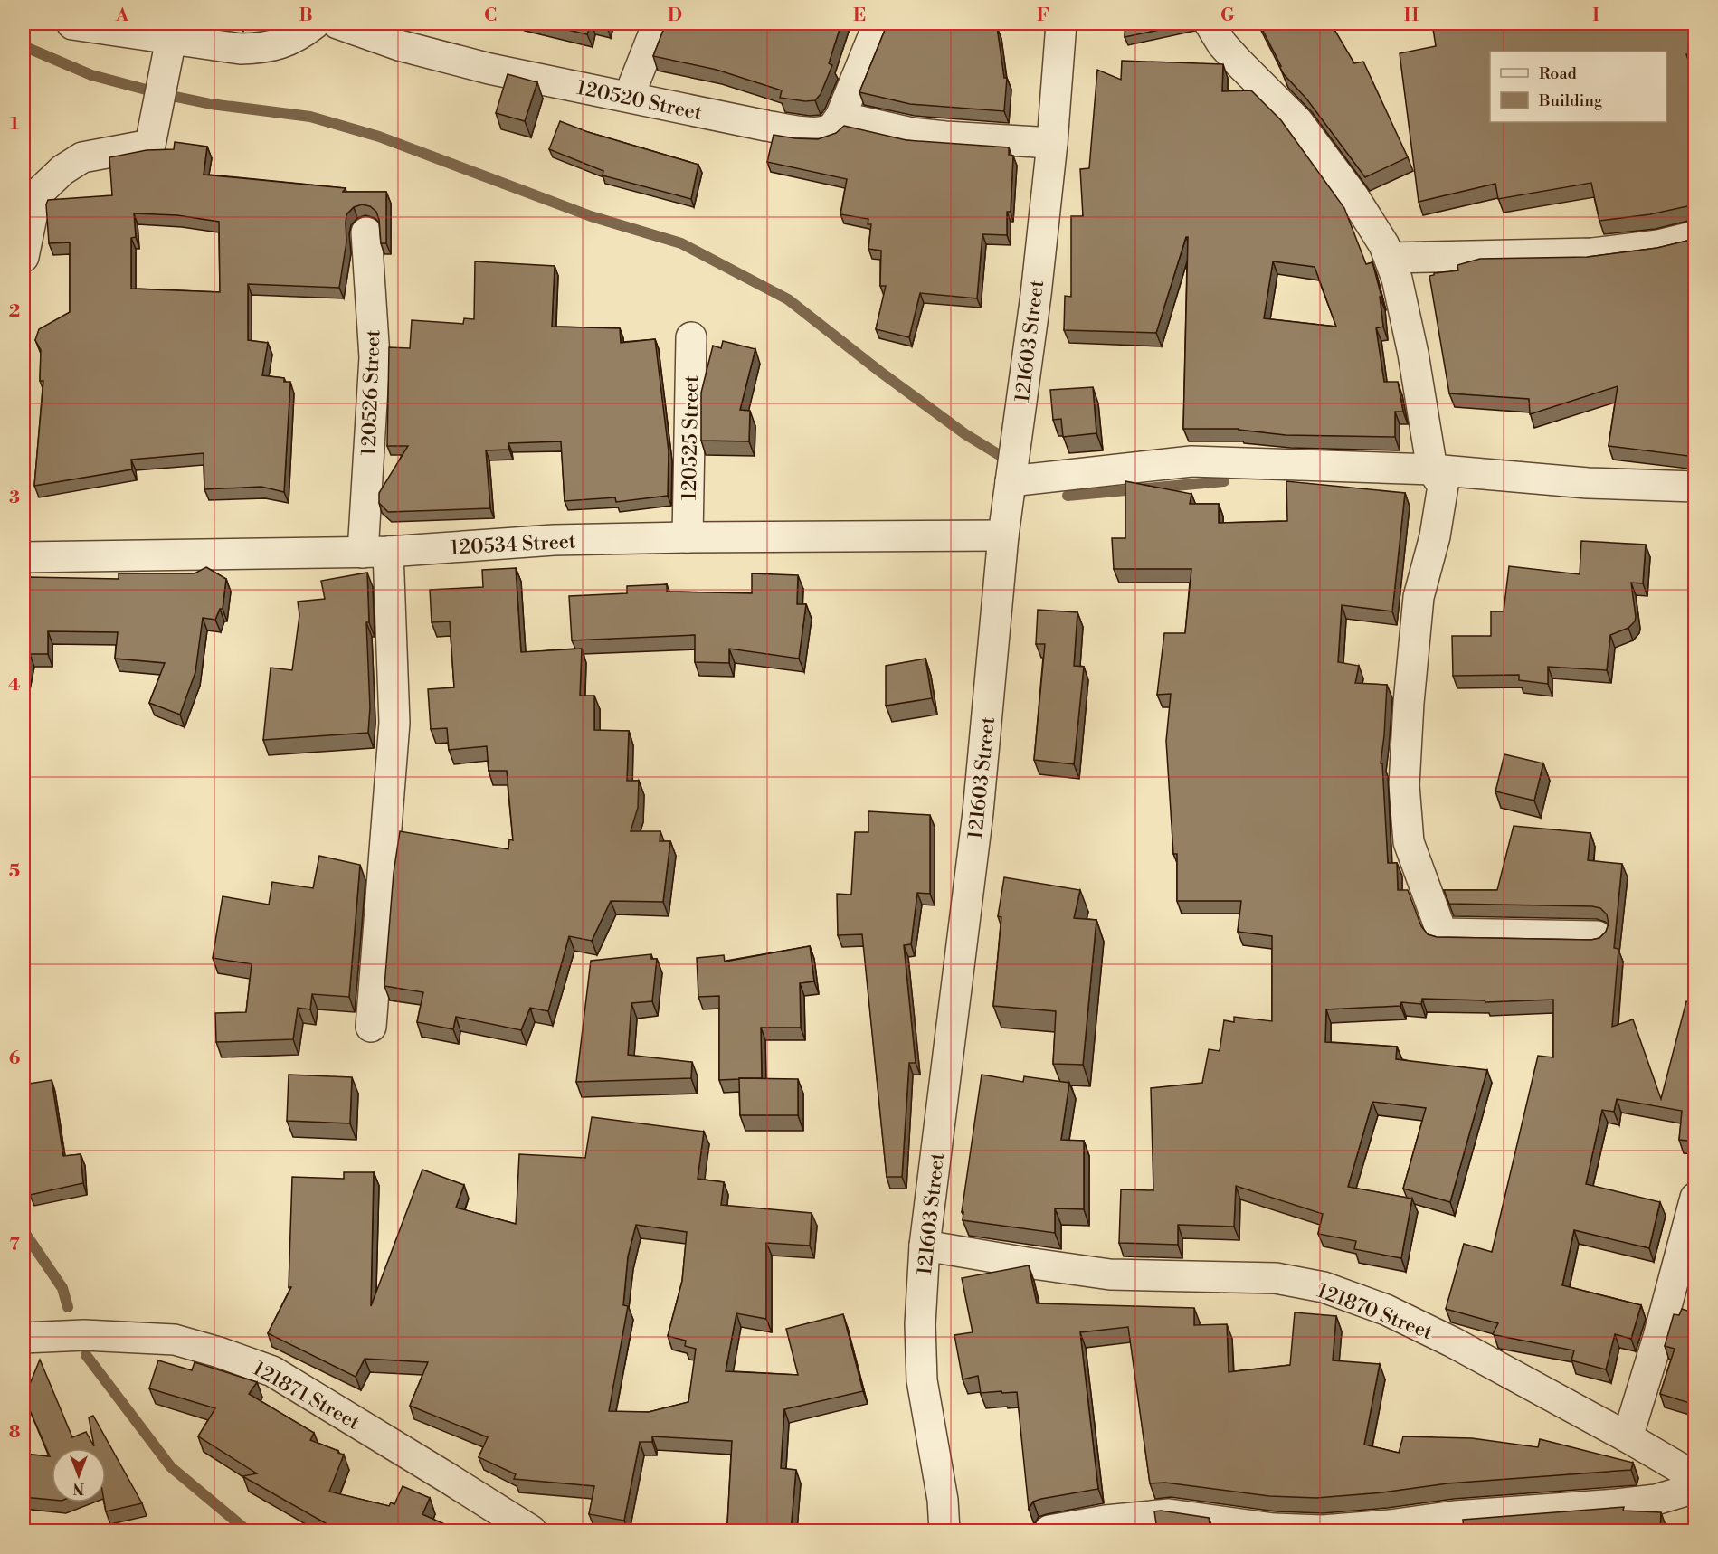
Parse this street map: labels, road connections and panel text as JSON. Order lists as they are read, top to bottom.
{
  "streets": {
    "street": [
      "120520 Street",
      "121603 Street",
      "120526 Street",
      "120525 Street",
      "120534 Street",
      "121870 Street",
      "121871 Street"
    ]
  },
  "crossings": [
    ["121603 Street", "120534 Street"],
    ["121603 Street", "121870 Street"],
    ["120526 Street", "120534 Street"],
    ["120525 Street", "120534 Street"]
  ],
  "legend": ["Road", "Building"],
  "north": "bottom",
  "grid": {
    "columns": [
      "A",
      "B",
      "C",
      "D",
      "E",
      "F",
      "G",
      "H",
      "I"
    ],
    "rows": [
      "1",
      "2",
      "3",
      "4",
      "5",
      "6",
      "7",
      "8"
    ]
  }
}
